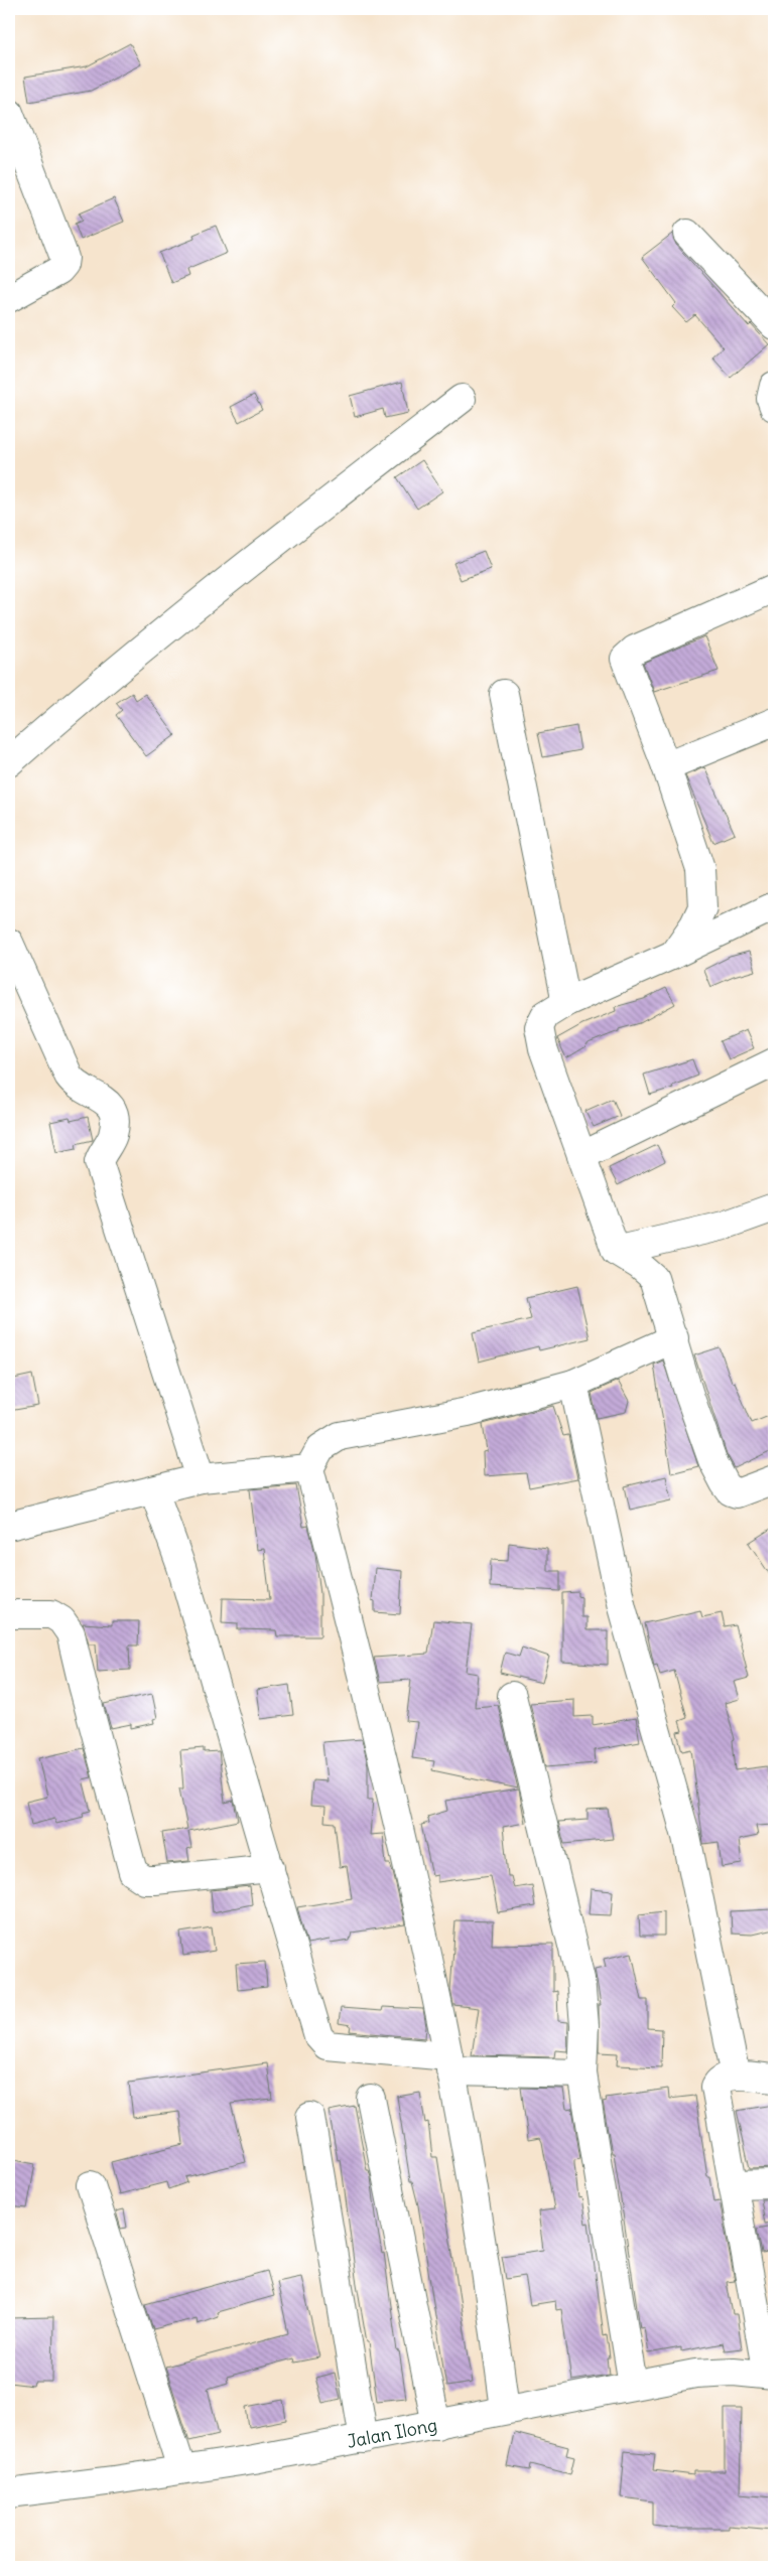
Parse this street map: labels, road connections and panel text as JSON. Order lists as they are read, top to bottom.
{
  "streets": {
    "street": ["Jalan Ilong"]
  }
}
